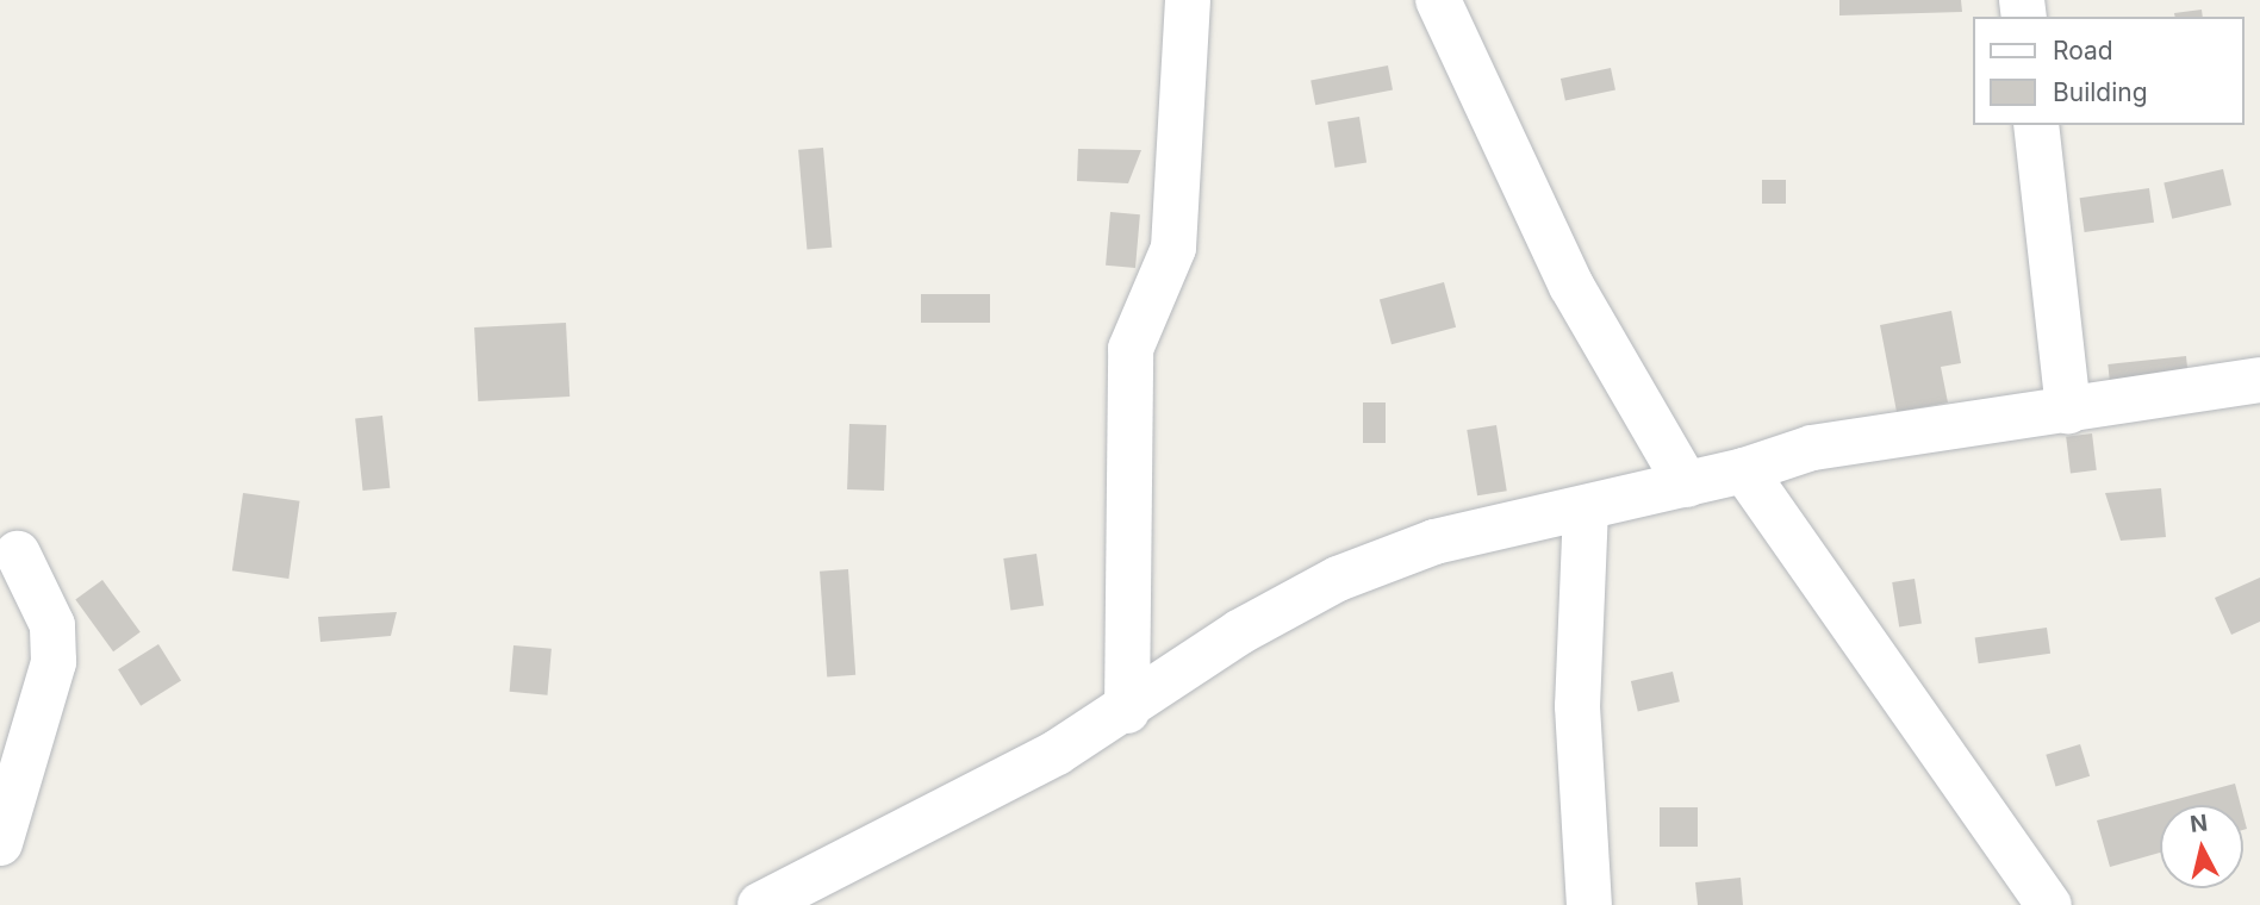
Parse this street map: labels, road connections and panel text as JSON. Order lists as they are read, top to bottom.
{
  "legend": ["Road", "Building"],
  "north": "top"
}
